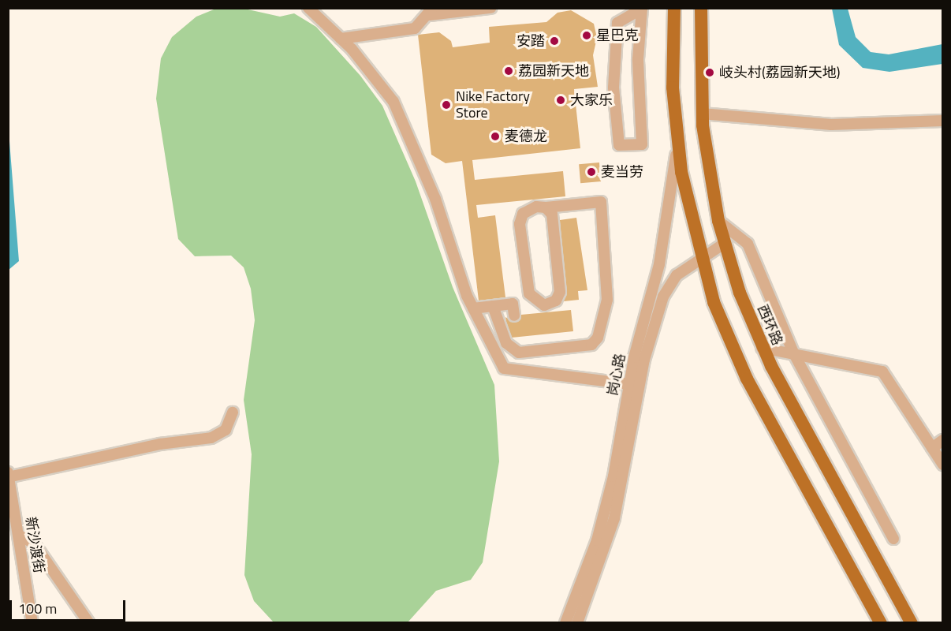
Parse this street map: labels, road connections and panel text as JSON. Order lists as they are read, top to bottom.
{
  "streets": {
    "main road": ["西环路"],
    "street": ["岗心路", "新沙渡街"]
  },
  "crossings": [
    ["西环路", "岗心路"]
  ],
  "places": [
    "星巴克",
    "安踏",
    "荔园新天地",
    "岐头村(荔园新天地)",
    "大家乐",
    "Nike Factory Store",
    "麦德龙",
    "麦当劳"
  ],
  "scale_bar": "100 m"
}
